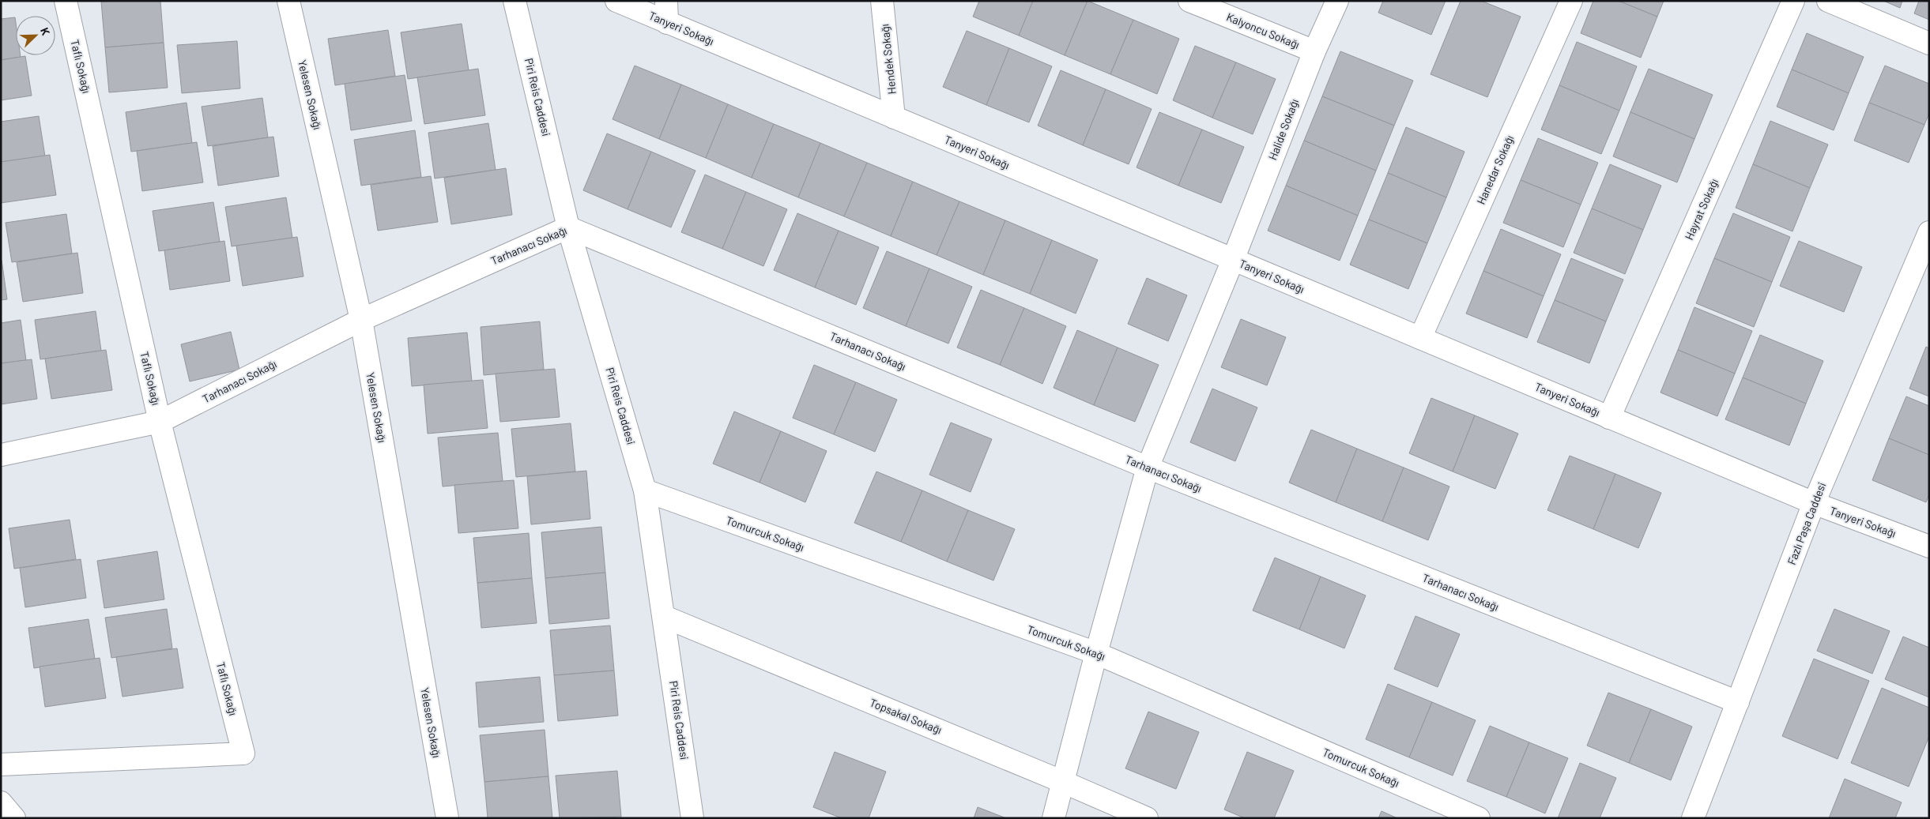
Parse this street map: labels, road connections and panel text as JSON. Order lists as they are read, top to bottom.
{
  "streets": {
    "street": [
      "Tanyeri Sokağı",
      "Kalyoncu Sokağı",
      "Hendek Sokağı",
      "Taflı Sokağı",
      "Yelesen Sokağı",
      "Piri Reis Caddesi",
      "Halide Sokağı",
      "Hanedar Sokağı",
      "Hayrat Sokağı",
      "Tarhanacı Sokağı",
      "Fazlı Paşa Caddesi",
      "Tomurcuk Sokağı",
      "Topsakal Sokağı"
    ]
  },
  "crossings": [
    ["Tanyeri Sokağı", "Hendek Sokağı"],
    ["Tanyeri Sokağı", "Halide Sokağı"],
    ["Tanyeri Sokağı", "Hanedar Sokağı"],
    ["Tanyeri Sokağı", "Hayrat Sokağı"],
    ["Tanyeri Sokağı", "Fazlı Paşa Caddesi"],
    ["Kalyoncu Sokağı", "Halide Sokağı"],
    ["Taflı Sokağı", "Tarhanacı Sokağı"],
    ["Yelesen Sokağı", "Tarhanacı Sokağı"],
    ["Piri Reis Caddesi", "Tarhanacı Sokağı"],
    ["Piri Reis Caddesi", "Tomurcuk Sokağı"],
    ["Piri Reis Caddesi", "Topsakal Sokağı"],
    ["Halide Sokağı", "Tarhanacı Sokağı"],
    ["Halide Sokağı", "Tomurcuk Sokağı"],
    ["Halide Sokağı", "Topsakal Sokağı"],
    ["Tarhanacı Sokağı", "Fazlı Paşa Caddesi"]
  ],
  "north": "top right"
}
